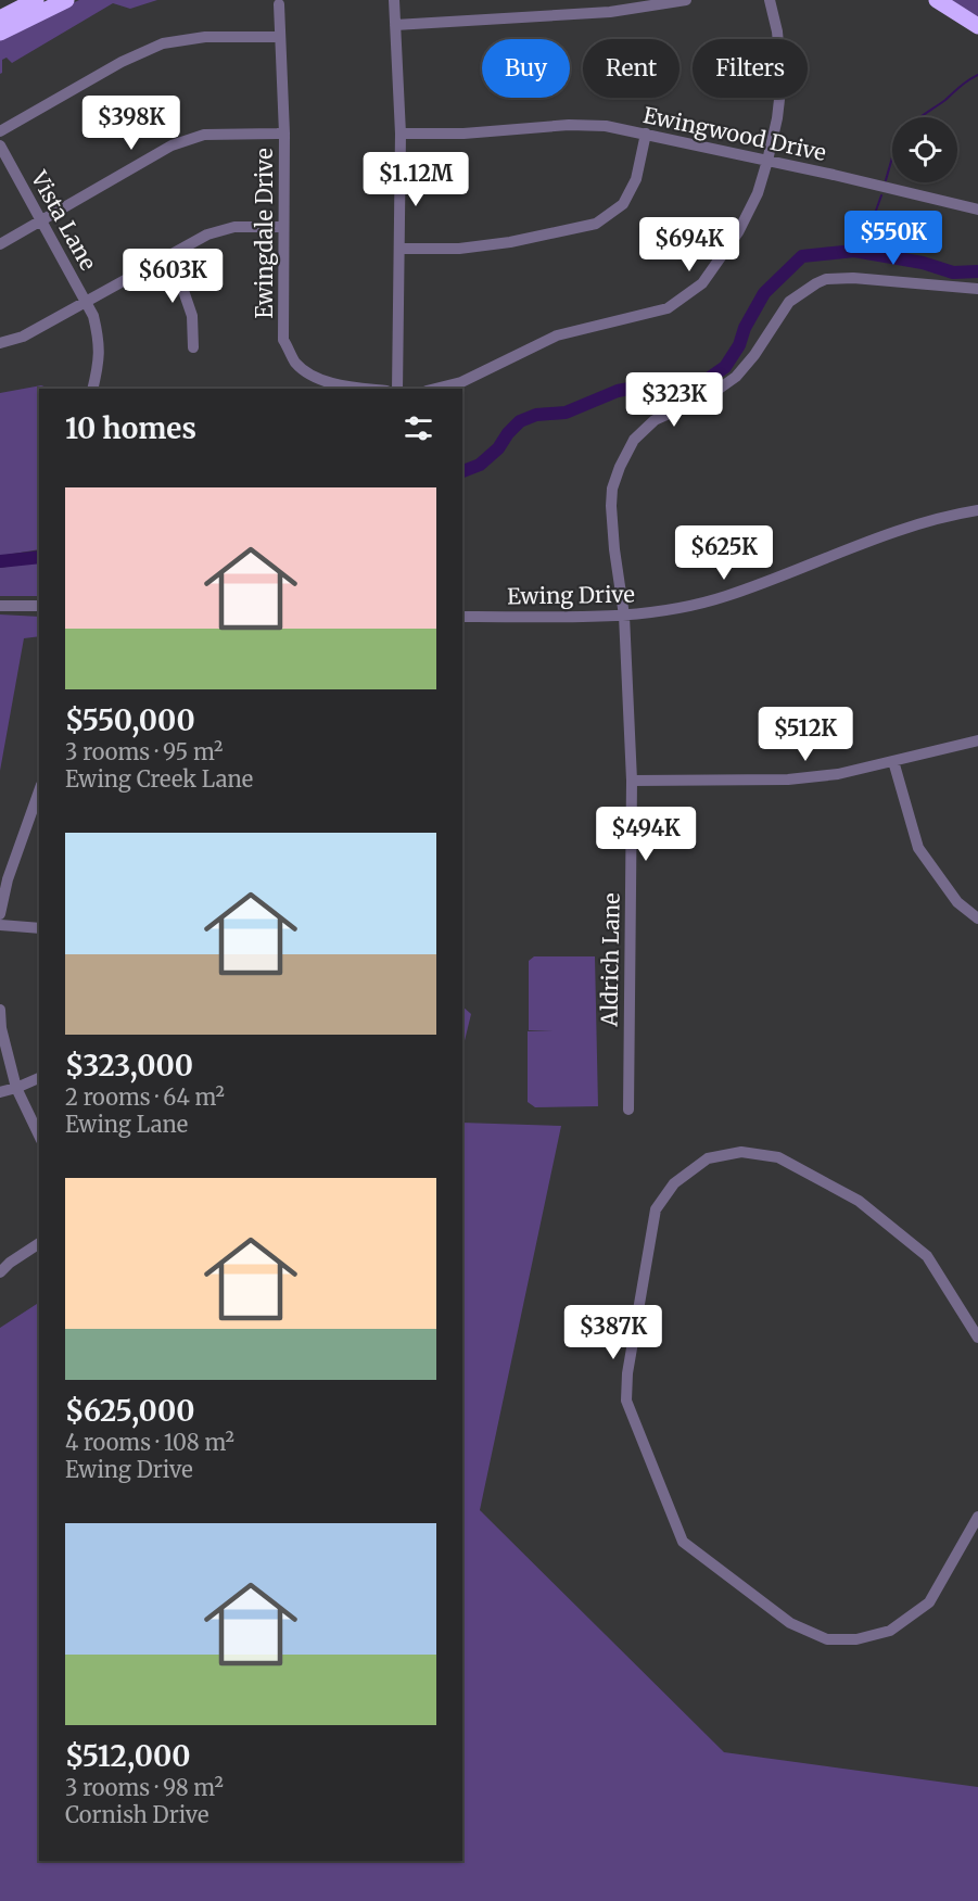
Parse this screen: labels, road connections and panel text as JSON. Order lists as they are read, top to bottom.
{
  "streets": {
    "street": [
      "Ewingwood Drive",
      "Vista Lane",
      "Ewingdale Drive",
      "Ewing Drive",
      "Aldrich Lane"
    ]
  },
  "crossings": [
    ["Ewing Drive", "Aldrich Lane"]
  ],
  "page": {
    "chip": ["Buy", "Rent", "Filters"],
    "price": [
      "$398K",
      "$1.12M",
      "$550K",
      "$694K",
      "$603K",
      "$323K",
      "$625K",
      "$512K",
      "$494K",
      "$387K"
    ],
    "heading": "10 homes",
    "list": [
      {
        "name": "$550,000",
        "note": "3 rooms · 95 m² · Ewing Creek Lane"
      },
      {
        "name": "$323,000",
        "note": "2 rooms · 64 m² · Ewing Lane"
      },
      {
        "name": "$625,000",
        "note": "4 rooms · 108 m² · Ewing Drive"
      },
      {
        "name": "$512,000",
        "note": "3 rooms · 98 m² · Cornish Drive"
      }
    ]
  }
}
